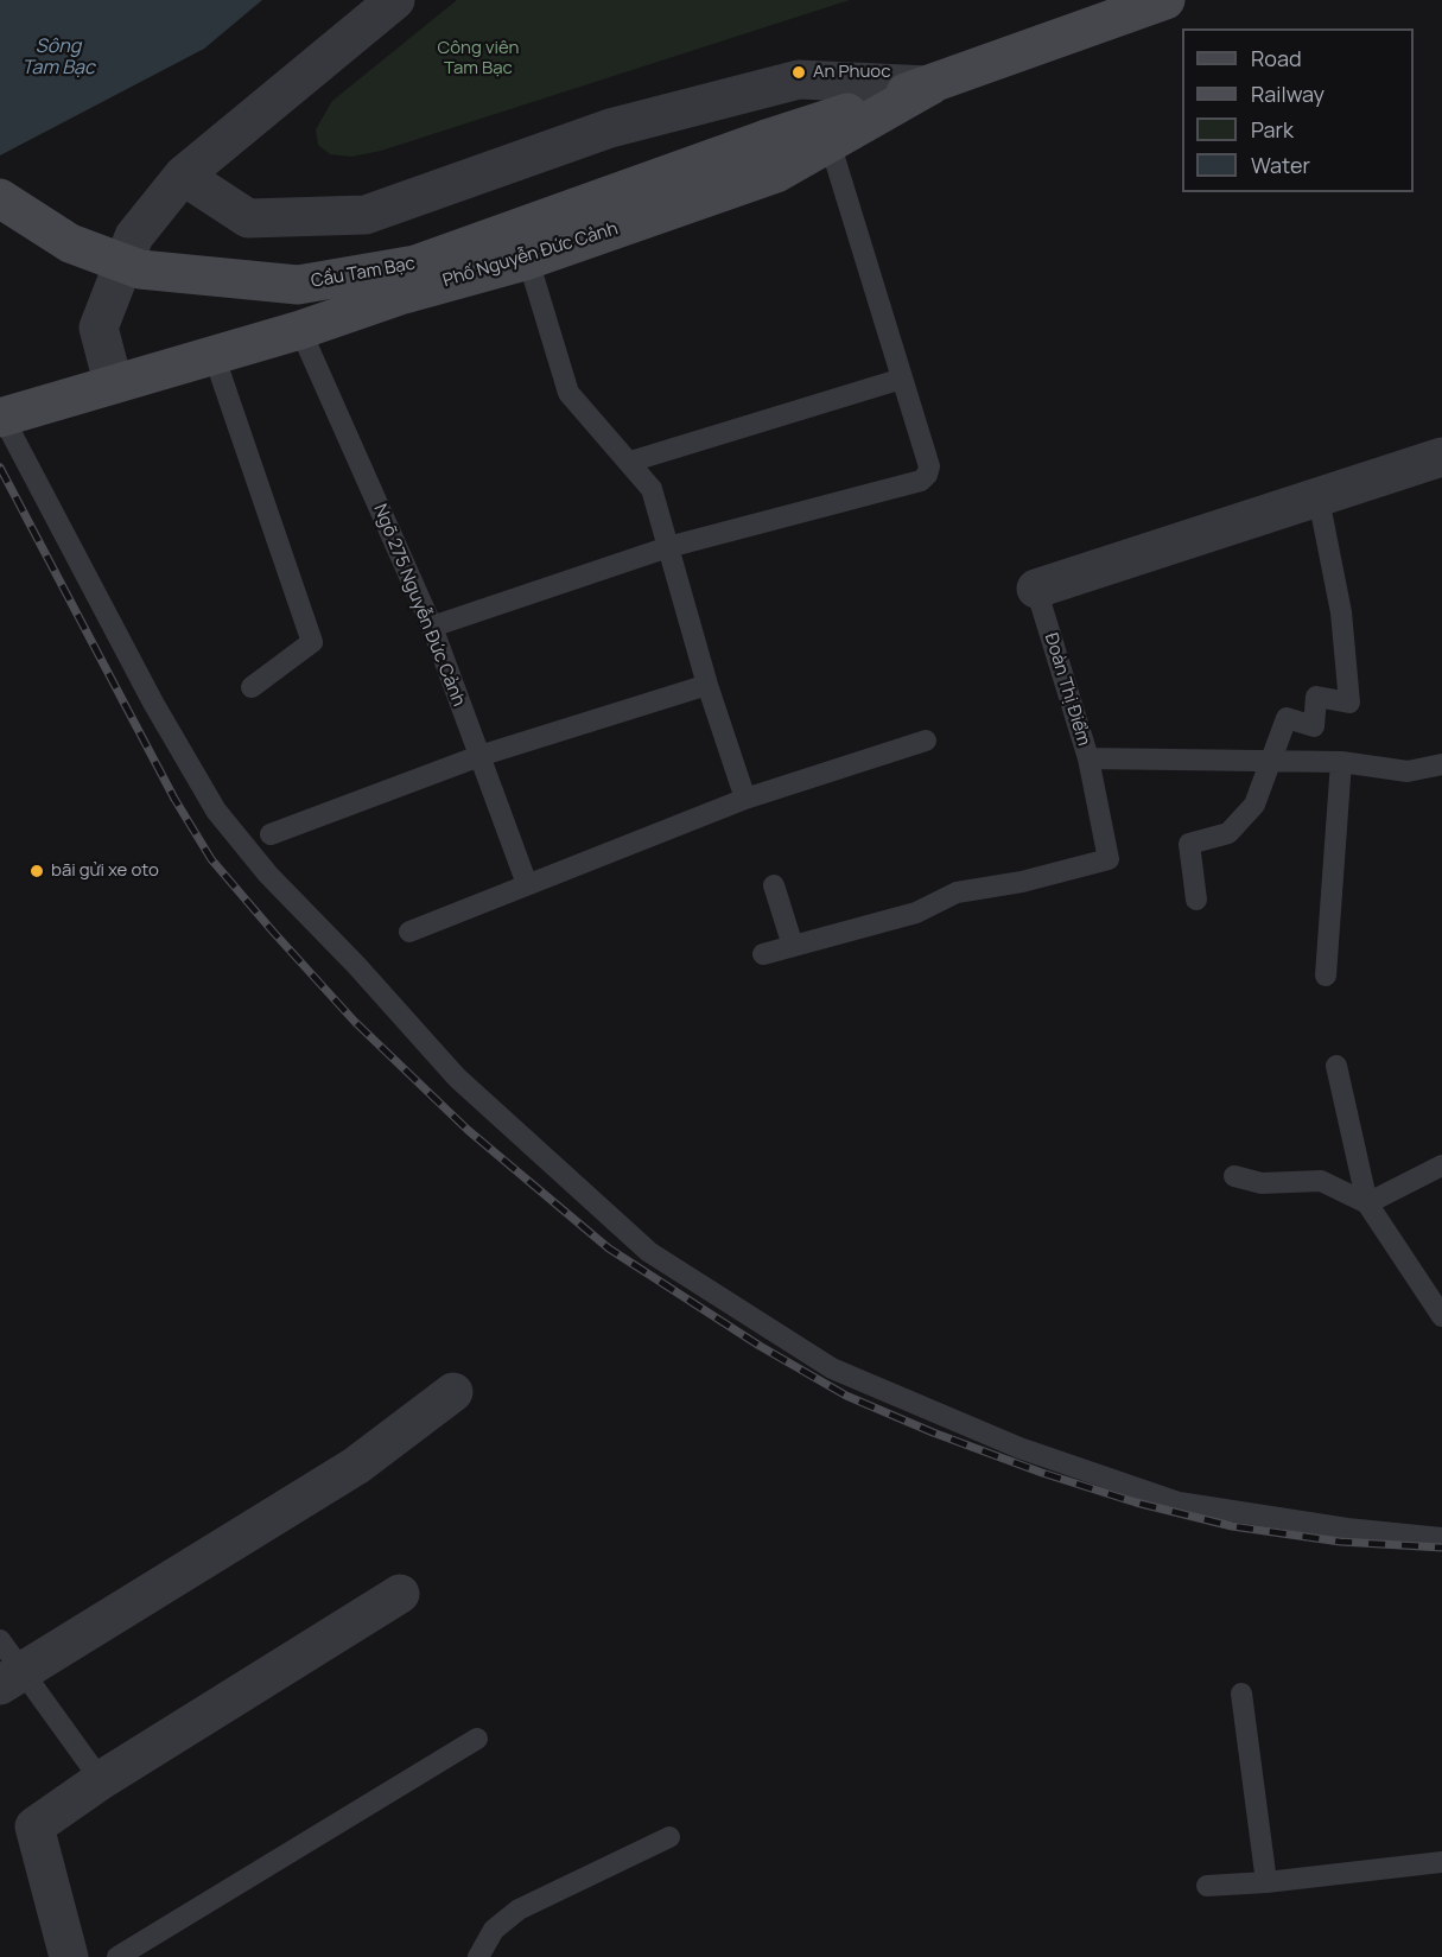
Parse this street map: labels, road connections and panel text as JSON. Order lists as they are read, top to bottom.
{
  "streets": {
    "main road": ["Phố Nguyễn Đức Cảnh", "Cầu Tam Bạc"],
    "street": ["Đoàn Thị Điểm"],
    "lane": ["Ngõ 275 Nguyễn Đức Cảnh"]
  },
  "crossings": [
    ["Phố Nguyễn Đức Cảnh", "Cầu Tam Bạc"],
    ["Phố Nguyễn Đức Cảnh", "Ngõ 275 Nguyễn Đức Cảnh"]
  ],
  "water": ["Sông Tam Bạc"],
  "parks": ["Công viên Tam Bạc"],
  "places": ["An Phuoc", "bãi gửi xe oto"],
  "legend": [
    "Road",
    "Railway",
    "Park",
    "Water"
  ]
}
